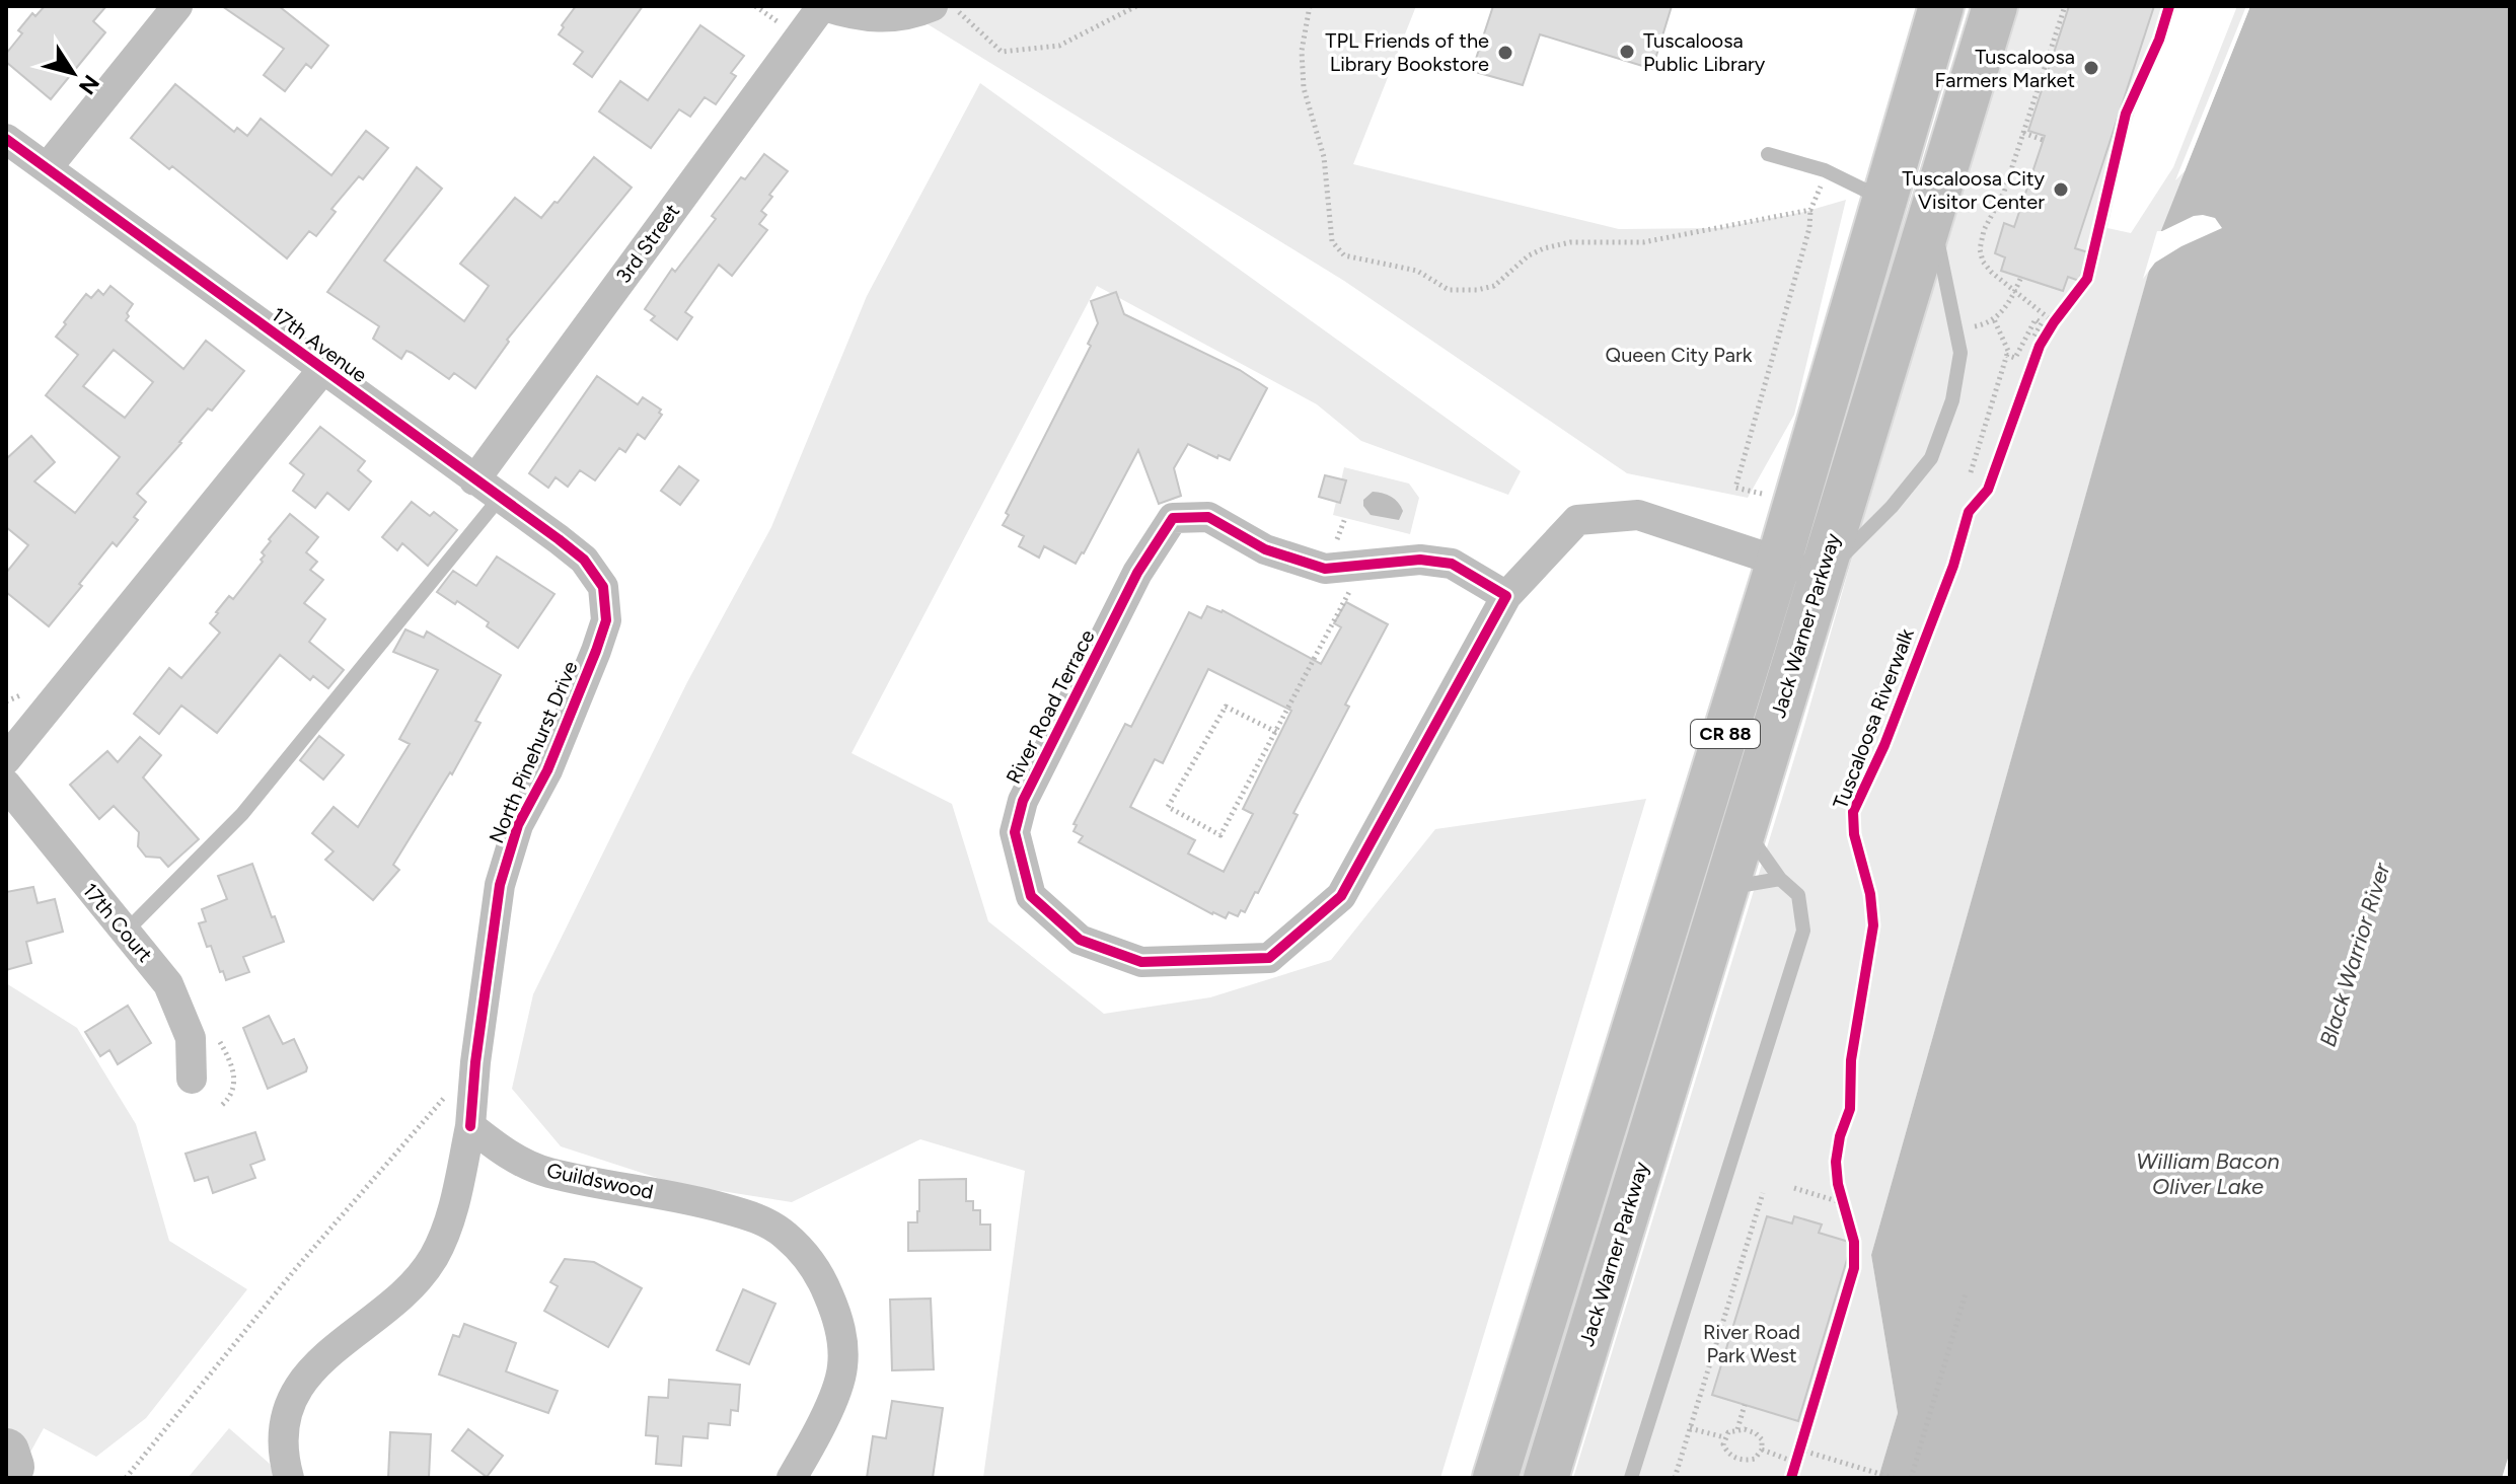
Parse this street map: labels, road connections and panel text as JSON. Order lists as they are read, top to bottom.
{
  "streets": {
    "main road": ["Jack Warner Parkway", "CR 88"],
    "street": [
      "3rd Street",
      "17th Avenue",
      "River Road Terrace",
      "North Pinehurst Drive",
      "17th Court",
      "Guildswood"
    ],
    "cycle path": ["Tuscaloosa Riverwalk"]
  },
  "crossings": [
    ["3rd Street", "17th Avenue"],
    ["17th Avenue", "North Pinehurst Drive"],
    ["Jack Warner Parkway", "River Road Terrace"],
    ["River Road Terrace", "CR 88"],
    ["North Pinehurst Drive", "Guildswood"]
  ],
  "water": ["Black Warrior River", "William Bacon Oliver Lake"],
  "parks": ["Queen City Park", "River Road Park West"],
  "places": [
    "Tuscaloosa Public Library",
    "TPL Friends of the Library Bookstore",
    "Tuscaloosa Farmers Market",
    "Tuscaloosa City Visitor Center"
  ],
  "north": "bottom right"
}
